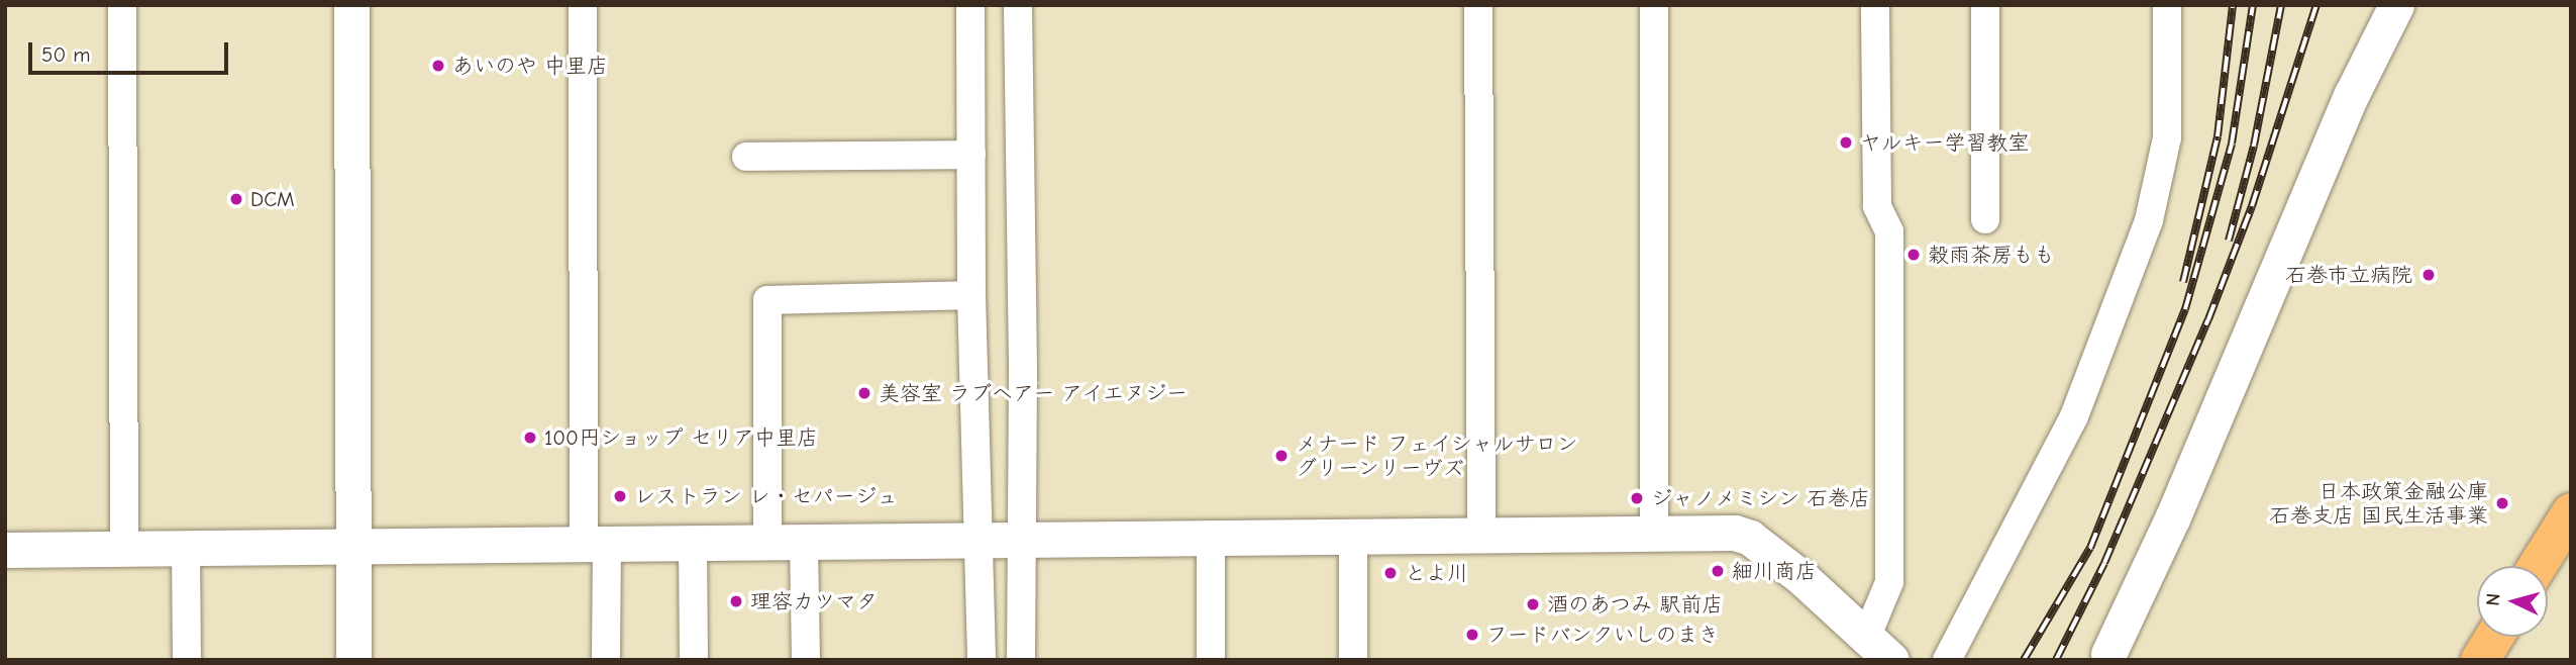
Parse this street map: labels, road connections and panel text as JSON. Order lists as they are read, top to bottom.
{
  "places": [
    "あいのや 中里店",
    "ヤルキー学習教室",
    "DCM",
    "穀雨茶房もも",
    "石巻市立病院",
    "美容室 ラブヘアー アイエヌジー",
    "100円ショップ セリア中里店",
    "メナード フェイシャルサロン グリーンリーヴズ",
    "レストラン レ・セパージュ",
    "ジャノメミシン 石巻店",
    "日本政策金融公庫 石巻支店 国民生活事業",
    "細川商店",
    "とよ川",
    "理容カツマタ",
    "酒のあつみ 駅前店",
    "フードバンクいしのまき"
  ],
  "scale_bar": "50 m",
  "north": "left"
}
